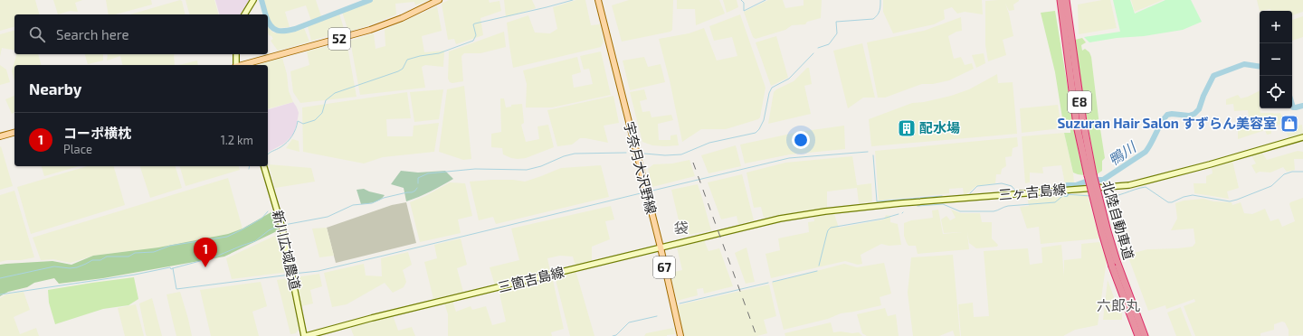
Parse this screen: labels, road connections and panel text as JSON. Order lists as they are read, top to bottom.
{
  "streets": {
    "highway": ["E8", "北陸自動車道"],
    "main road": [
      "52",
      "宇奈月大沢野線",
      "三ヶ吉島線",
      "新川広域農道",
      "67",
      "三箇吉島線"
    ]
  },
  "crossings": [
    ["宇奈月大沢野線", "三箇吉島線"],
    ["三ヶ吉島線", "三箇吉島線"],
    ["新川広域農道", "三箇吉島線"]
  ],
  "districts": ["袋", "六郎丸"],
  "water": ["鴨川"],
  "places": {
    "shop": ["Suzuran Hair Salon すずらん美容室"],
    "building": ["配水場"]
  },
  "page": {
    "map_buttons": ["+", "−"],
    "search": "Search here",
    "heading": "Nearby",
    "list": [
      {
        "mark": "1",
        "name": "コーポ横枕",
        "note": "Place",
        "value": "1.2 km"
      }
    ],
    "pins": "1"
  }
}
